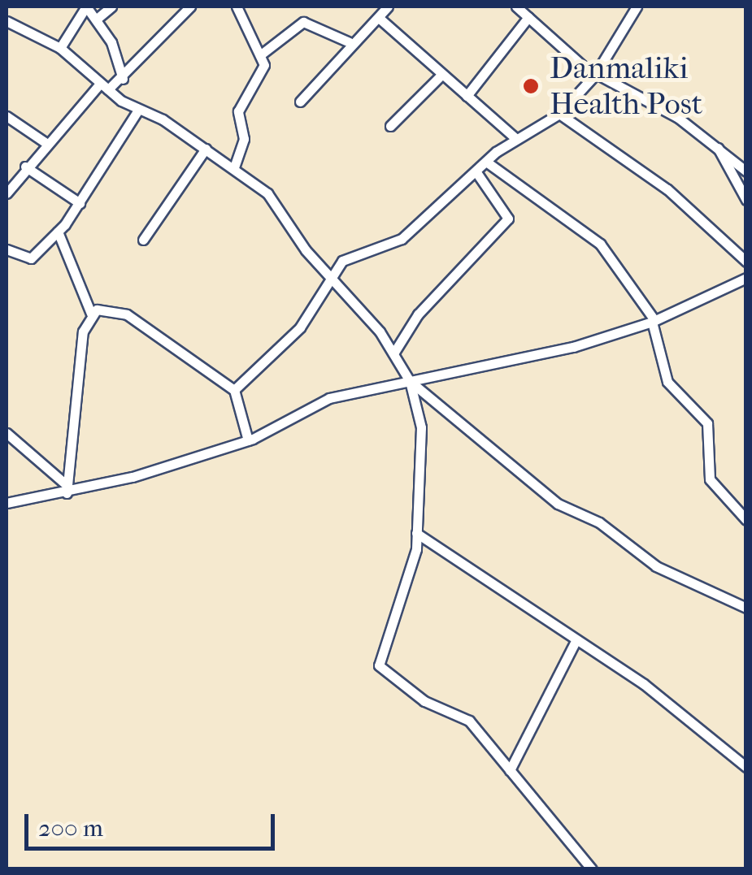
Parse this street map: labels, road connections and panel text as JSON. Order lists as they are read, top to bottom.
{
  "places": ["Danmaliki Health Post"],
  "scale_bar": "200 m"
}
